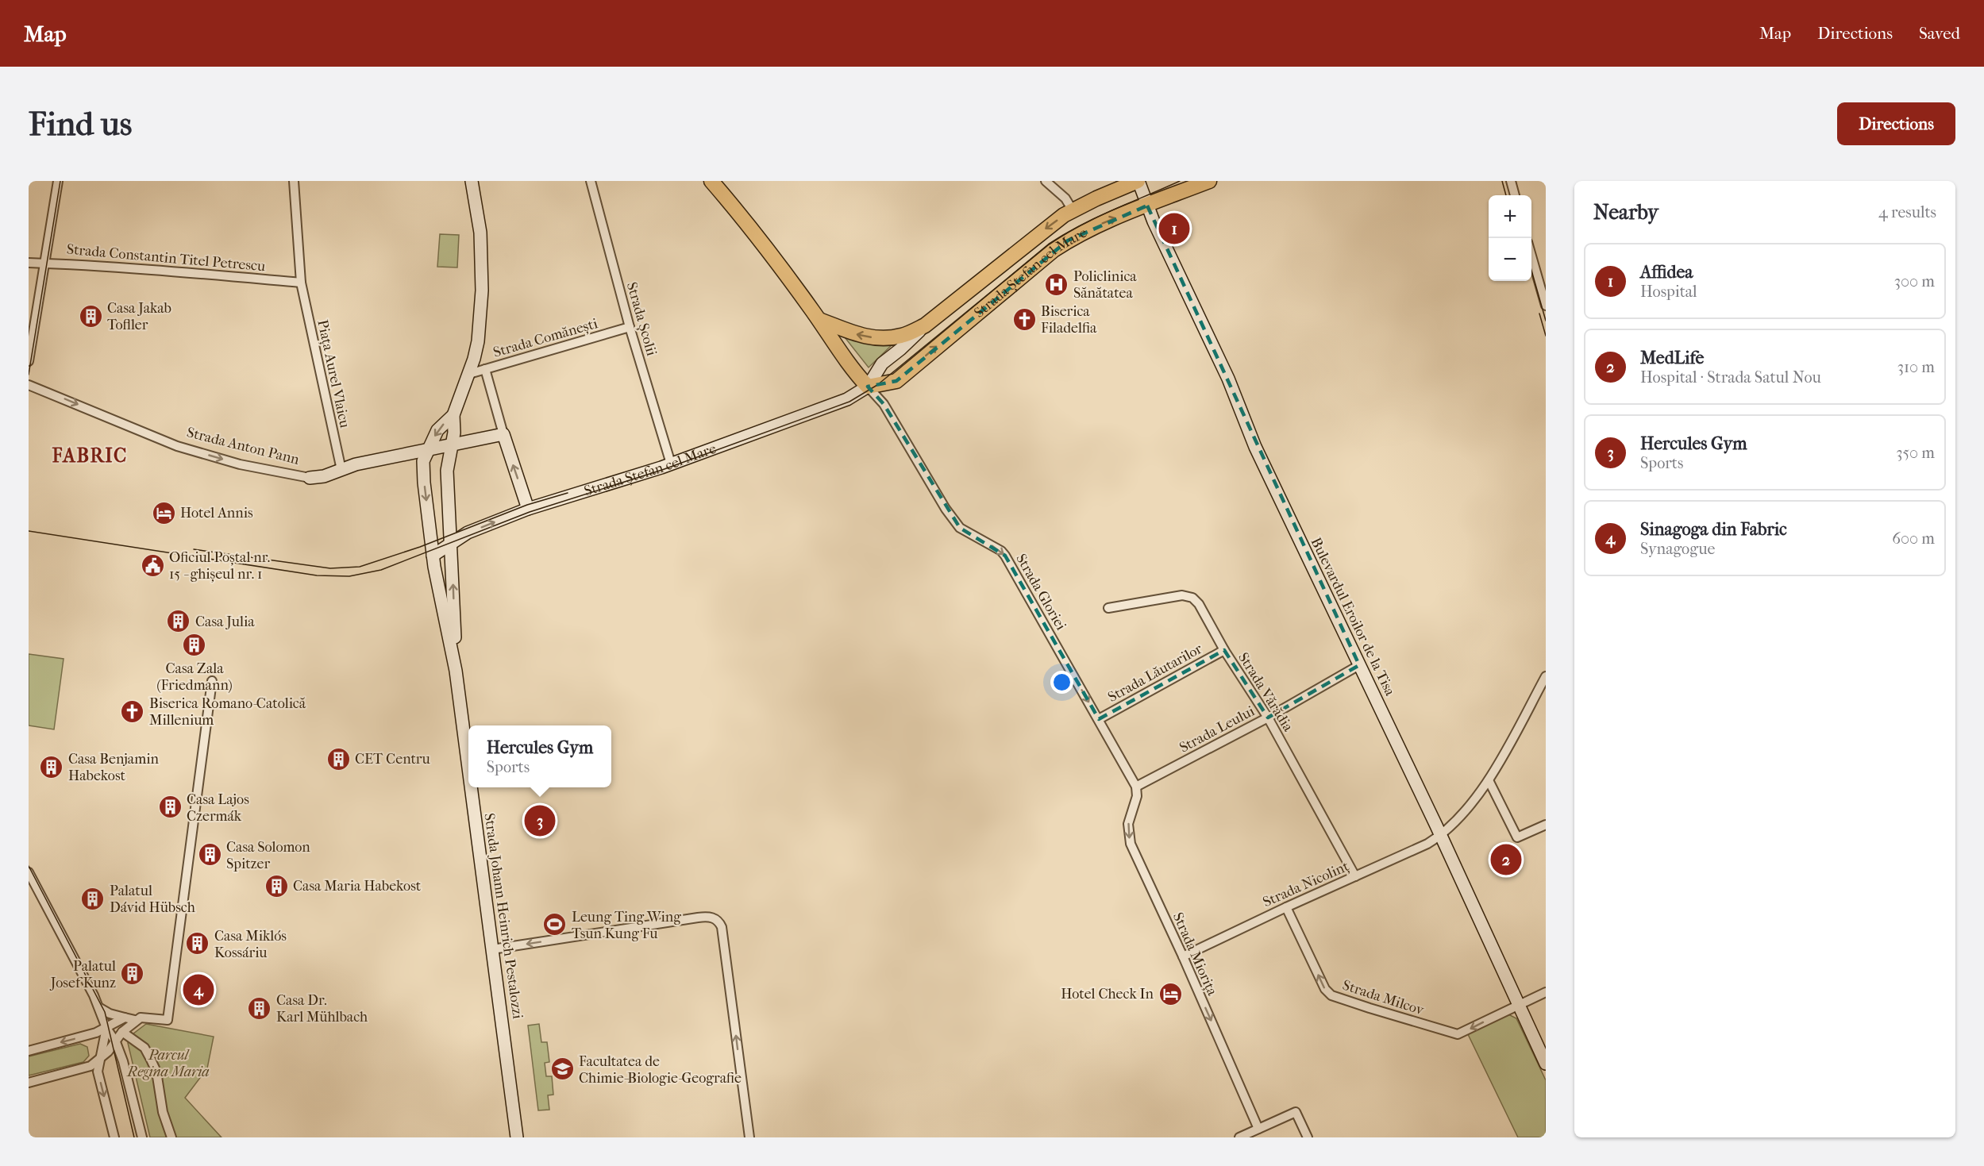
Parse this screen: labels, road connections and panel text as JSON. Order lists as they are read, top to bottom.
{
  "streets": {
    "main road": ["Strada Ștefan cel Mare"],
    "street": [
      "Strada Constantin Titel Petrescu",
      "Strada Școlii",
      "Strada Comănești",
      "Piața Aurel Vlaicu",
      "Strada Anton Pann",
      "Strada Gloriei",
      "Bulevardul Eroilor de la Tisa",
      "Strada Lăutarilor",
      "Strada Vărădia",
      "Strada Leului",
      "Strada Nicolinț",
      "Strada Johann Heinrich Pestalozzi",
      "Strada Miorița",
      "Strada Milcov"
    ]
  },
  "crossings": [
    ["Strada Constantin Titel Petrescu", "Piața Aurel Vlaicu"],
    ["Strada Ștefan cel Mare", "Strada Școlii"],
    ["Strada Ștefan cel Mare", "Strada Gloriei"],
    ["Strada Ștefan cel Mare", "Bulevardul Eroilor de la Tisa"],
    ["Strada Ștefan cel Mare", "Strada Johann Heinrich Pestalozzi"],
    ["Strada Școlii", "Strada Comănești"],
    ["Piața Aurel Vlaicu", "Strada Anton Pann"],
    ["Strada Anton Pann", "Strada Johann Heinrich Pestalozzi"],
    ["Strada Gloriei", "Strada Lăutarilor"],
    ["Strada Gloriei", "Strada Leului"],
    ["Strada Gloriei", "Strada Miorița"],
    ["Bulevardul Eroilor de la Tisa", "Strada Leului"],
    ["Bulevardul Eroilor de la Tisa", "Strada Nicolinț"],
    ["Bulevardul Eroilor de la Tisa", "Strada Milcov"],
    ["Strada Lăutarilor", "Strada Vărădia"],
    ["Strada Vărădia", "Strada Leului"],
    ["Strada Vărădia", "Strada Nicolinț"],
    ["Strada Leului", "Strada Miorița"],
    ["Strada Nicolinț", "Strada Miorița"],
    ["Strada Nicolinț", "Strada Milcov"]
  ],
  "one_way": [
    "Strada Anton Pann",
    "Strada Gloriei",
    "Strada Miorița",
    "Strada Milcov"
  ],
  "districts": ["FABRIC"],
  "parks": ["Parcul Regina Maria"],
  "places": {
    "hospital": ["Policlinica Sănătatea"],
    "building": [
      "Casa Jakab Tofller",
      "Casa Julia",
      "Casa Zala (Friedmann)",
      "CET Centru",
      "Casa Benjamin Habekost",
      "Casa Lajos Czermák",
      "Casa Solomon Spitzer",
      "Casa Maria Habekost",
      "Palatul Dávid Hübsch",
      "Casa Miklós Kossáriu",
      "Palatul Josef Kunz",
      "Casa Dr. Karl Mühlbach"
    ],
    "church": ["Biserica Filadelfia", "Biserica Romano-Catolică Millenium"],
    "hotel": ["Hotel Annis", "Hotel Check In"],
    "public building": ["Oficiul Poștal nr. 15 - ghișeul nr. 1"],
    "sports": ["Leung Ting Wing Tsun Kung Fu"],
    "school or university": ["Facultatea de Chimie-Biologie-Geografie"]
  },
  "page": {
    "header": "Map",
    "nav": ["Map", "Directions", "Saved"],
    "buttons": "Directions",
    "title": "Find us",
    "heading": ["Nearby", "4 results"],
    "map_buttons": ["+", "−"],
    "pins": [
      "1",
      "3",
      "2",
      "4"
    ],
    "list": [
      {
        "mark": "1",
        "name": "Affidea",
        "note": "Hospital",
        "value": "300 m"
      },
      {
        "mark": "2",
        "name": "MedLife",
        "note": "Hospital · Strada Satul Nou",
        "value": "310 m"
      },
      {
        "mark": "3",
        "name": "Hercules Gym",
        "note": "Sports",
        "value": "350 m"
      },
      {
        "mark": "4",
        "name": "Sinagoga din Fabric",
        "note": "Synagogue",
        "value": "600 m"
      }
    ],
    "popup": ["Hercules Gym", "Sports"]
  }
}
